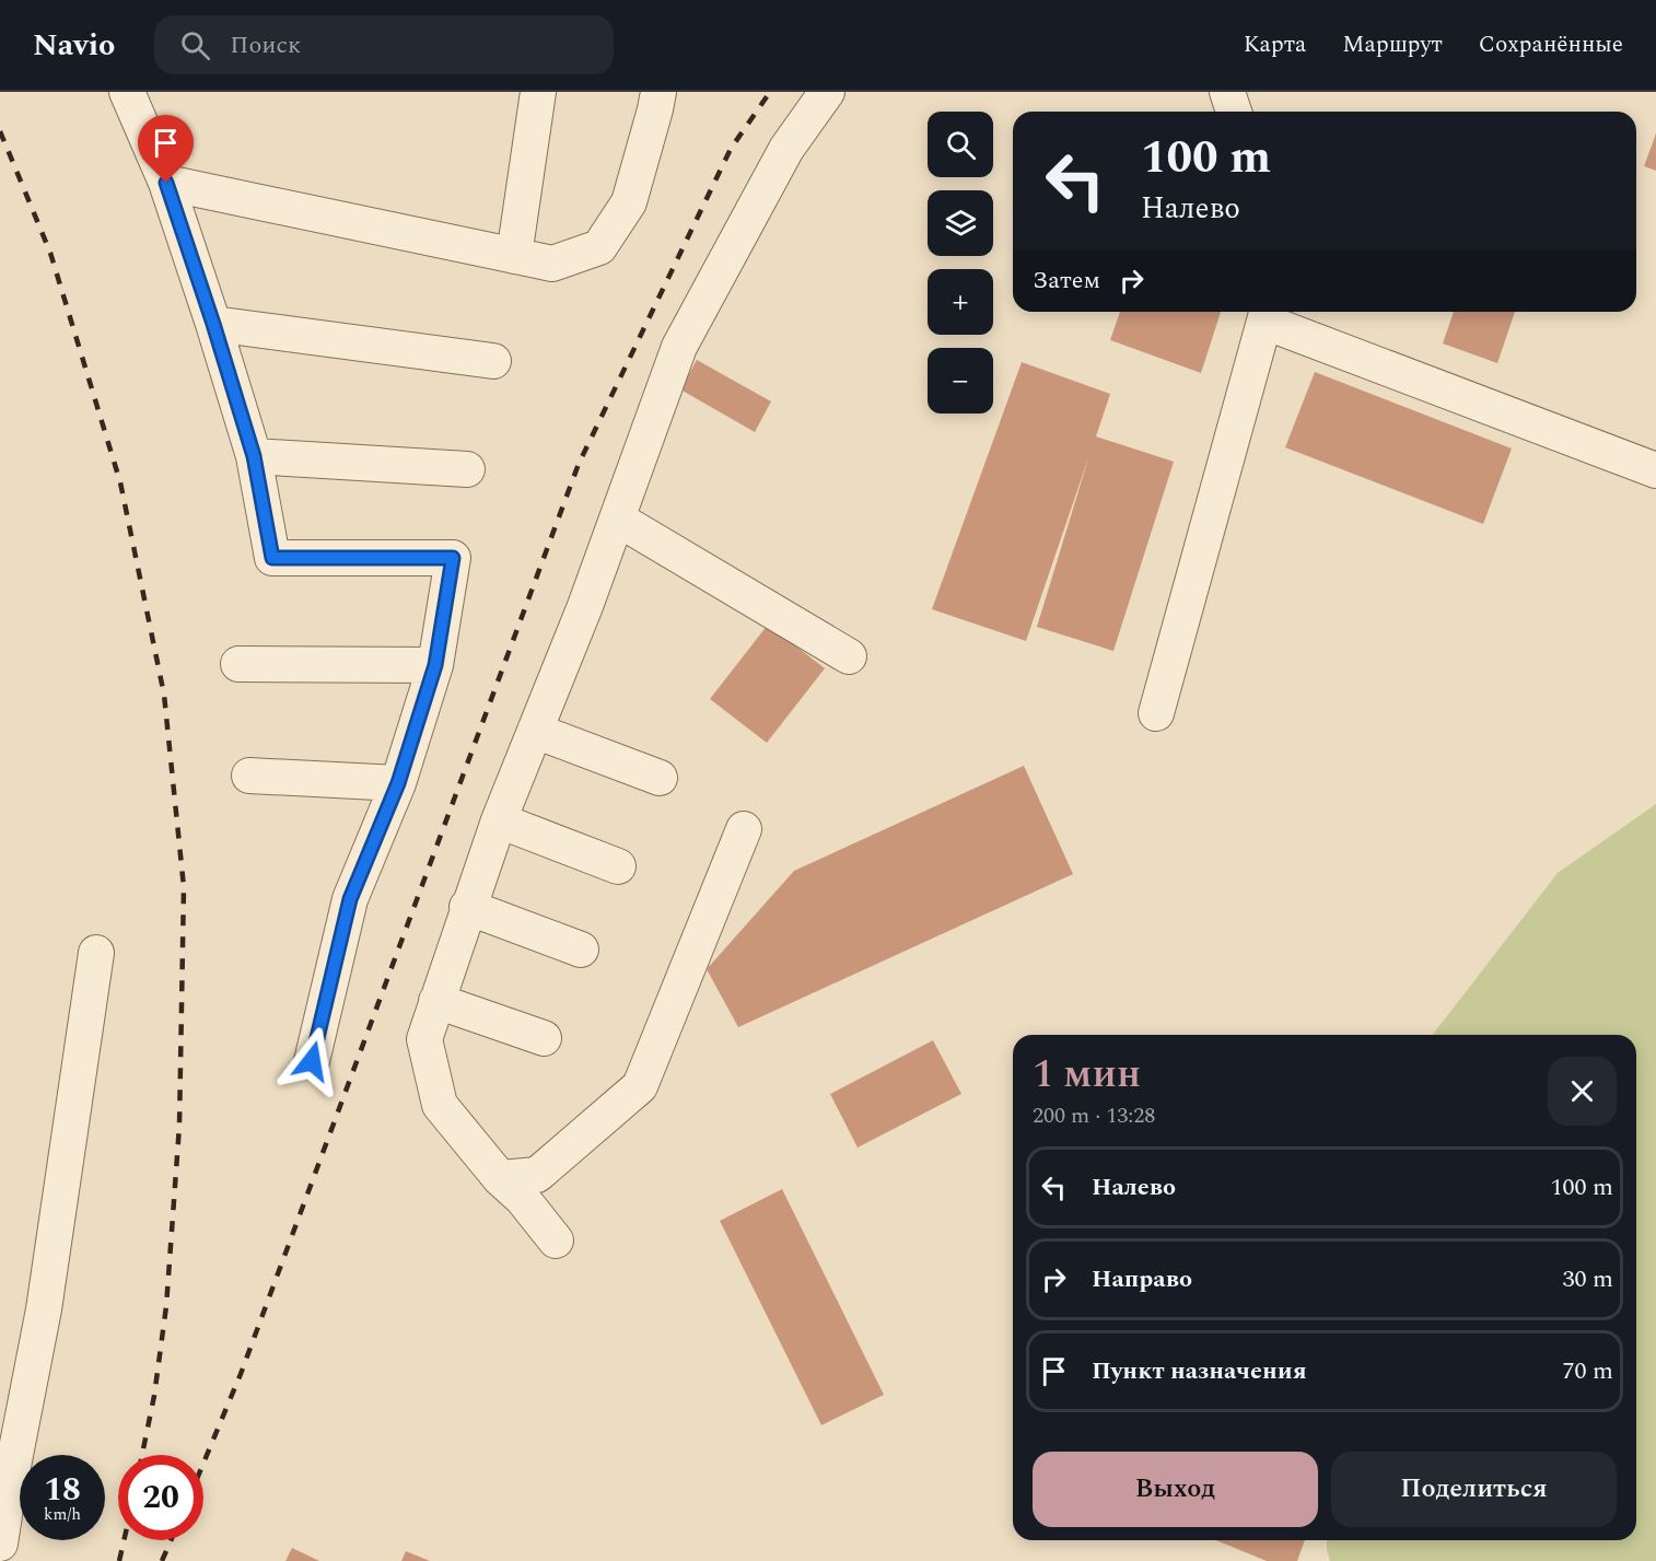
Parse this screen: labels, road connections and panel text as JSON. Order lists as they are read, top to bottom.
{
  "page": {
    "header": "Navio",
    "search": "Поиск",
    "nav": ["Карта", "Маршрут", "Сохранённые"],
    "map_buttons": ["+", "−"],
    "turn": ["100 m", "Налево"],
    "then": "Затем",
    "heading": ["1 мин", "200 m · 13:28"],
    "list": [
      {
        "name": "Налево",
        "value": "100 m"
      },
      {
        "name": "Направо",
        "value": "30 m"
      },
      {
        "name": "Пункт назначения",
        "value": "70 m"
      }
    ],
    "buttons": ["Выход", "Поделиться"],
    "speed": "18 km/h",
    "limit": "20"
  }
}
